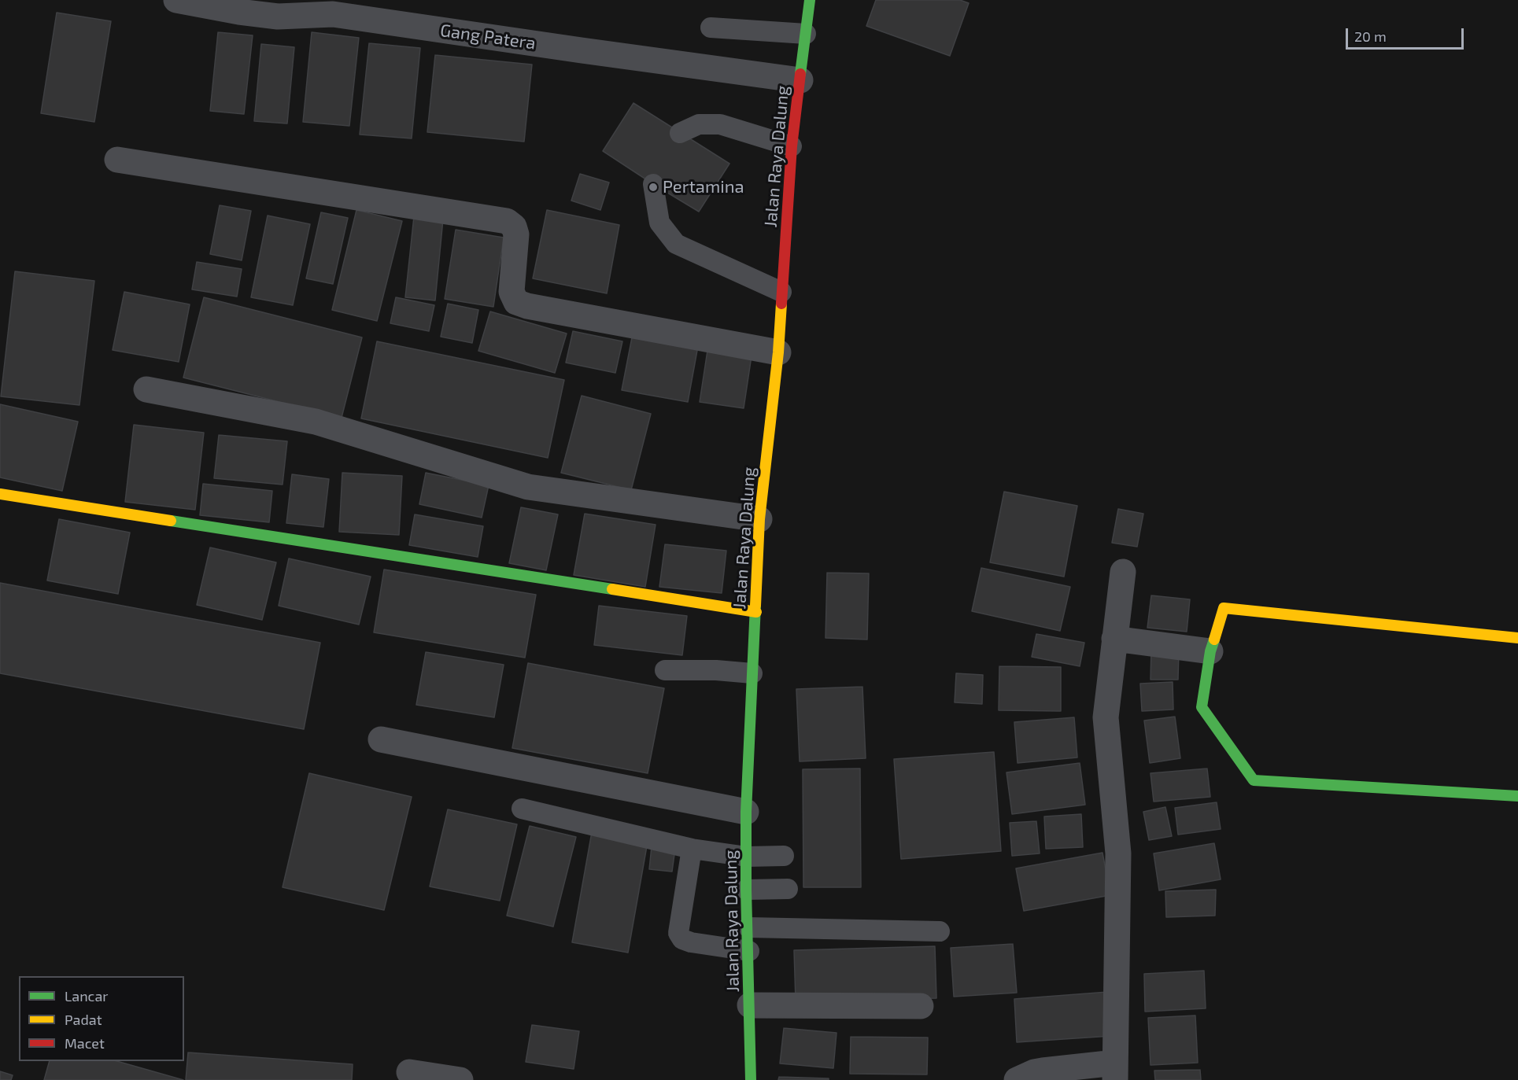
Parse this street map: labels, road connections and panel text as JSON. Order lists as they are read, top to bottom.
{
  "streets": {
    "street": ["Gang Patera", "Jalan Raya Dalung"]
  },
  "crossings": [
    ["Gang Patera", "Jalan Raya Dalung"]
  ],
  "places": ["Pertamina"],
  "legend": ["Lancar", "Padat", "Macet"],
  "scale_bar": "20 m"
}
